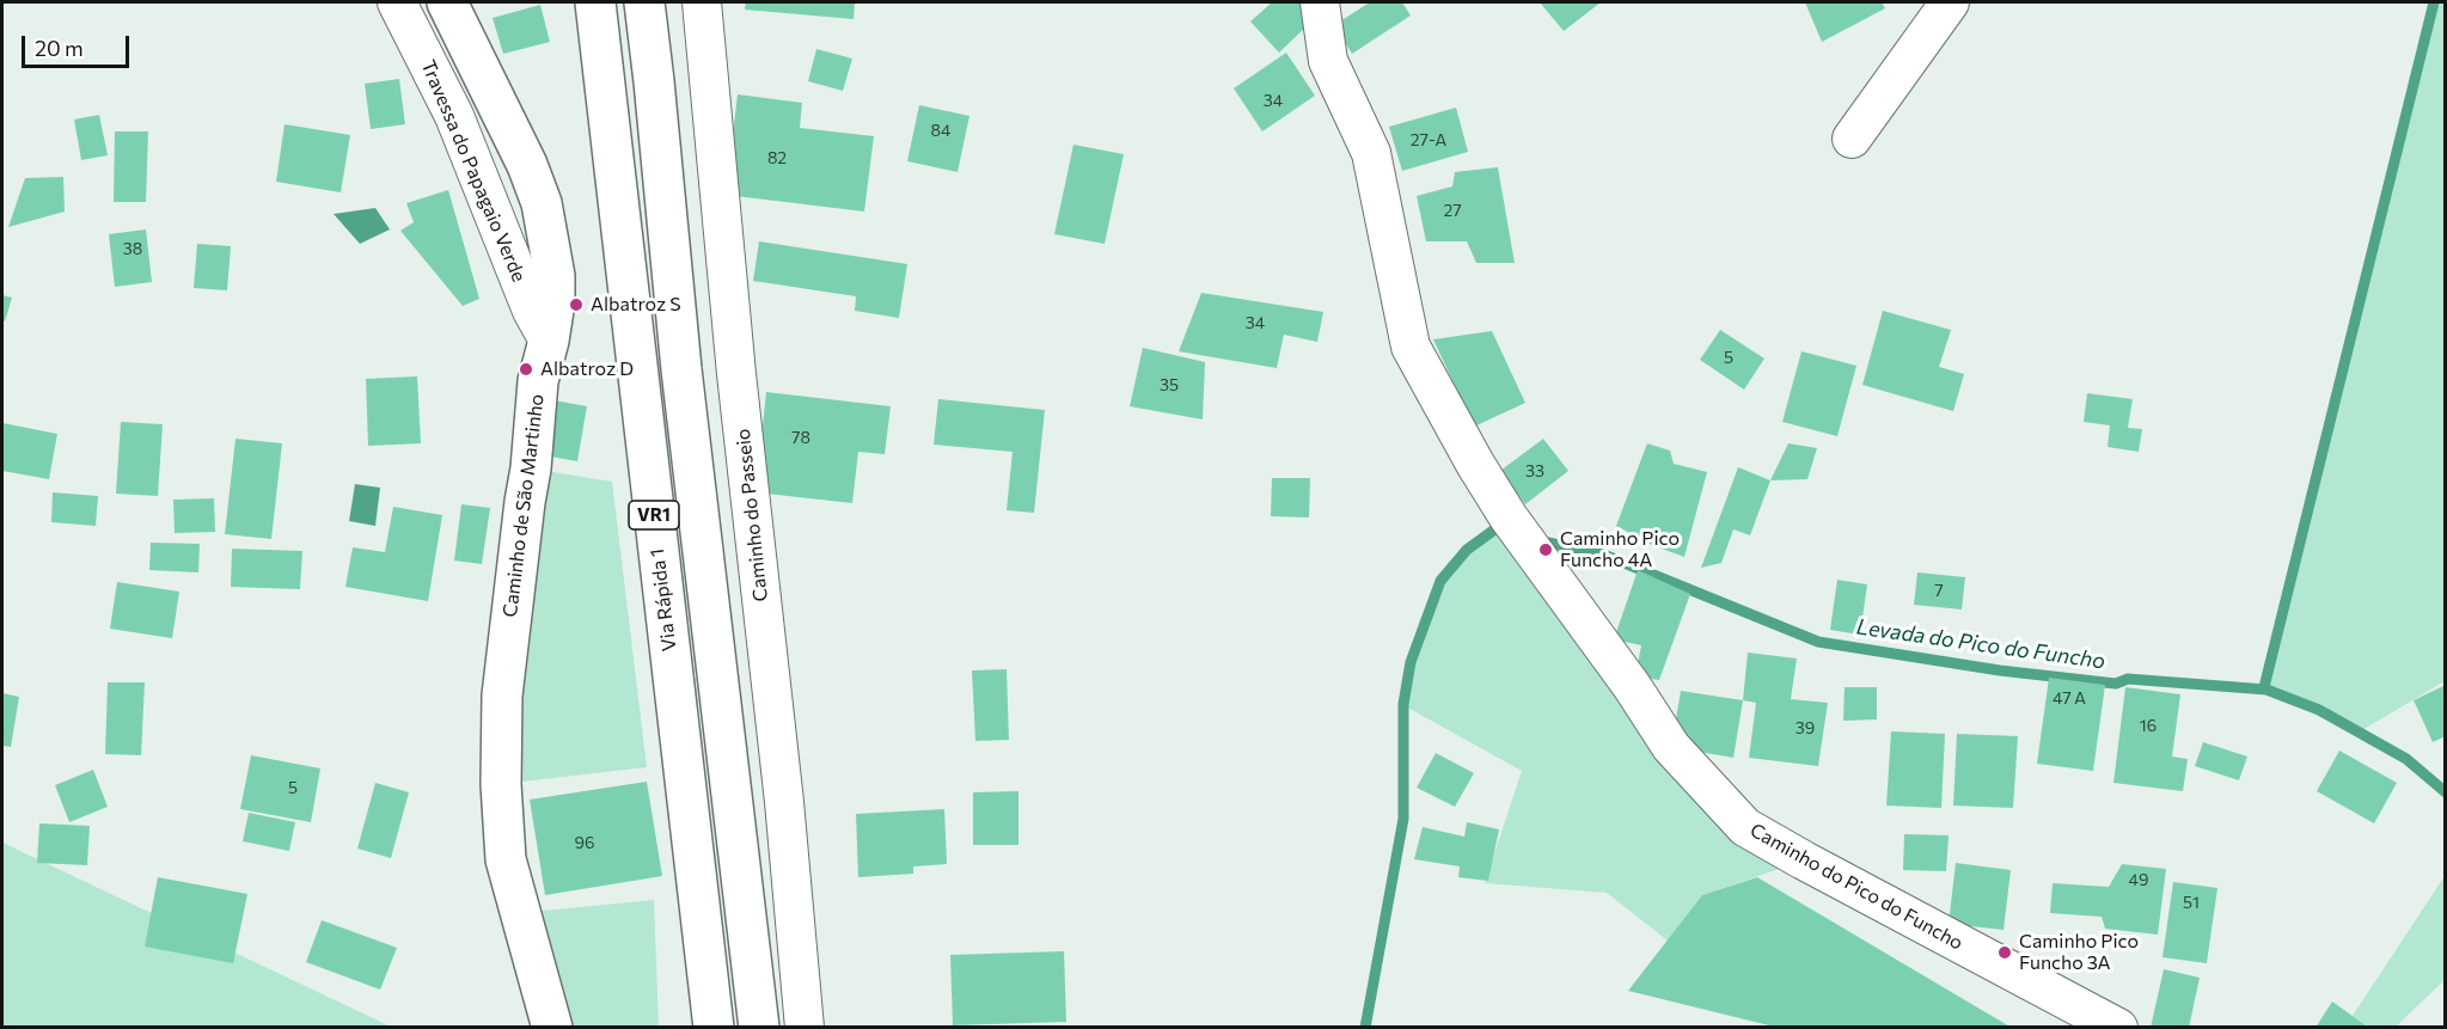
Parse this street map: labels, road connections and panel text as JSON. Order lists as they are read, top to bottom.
{
  "streets": {
    "main road": ["Caminho de São Martinho", "VR1", "Via Rápida 1"],
    "street": ["Travessa do Papagaio Verde", "Caminho do Passeio", "Caminho do Pico do Funcho"]
  },
  "crossings": [
    ["Travessa do Papagaio Verde", "Caminho de São Martinho"]
  ],
  "water": ["Levada do Pico do Funcho"],
  "places": [
    "Albatroz S",
    "Albatroz D",
    "Caminho Pico Funcho 4A",
    "Caminho Pico Funcho 3A"
  ],
  "house_numbers": [
    "34",
    "84",
    "27-A",
    "82",
    "27",
    "38",
    "34",
    "5",
    "35",
    "78",
    "33",
    "7",
    "47 A",
    "16",
    "39",
    "5",
    "96",
    "49",
    "51"
  ],
  "scale_bar": "20 m"
}
